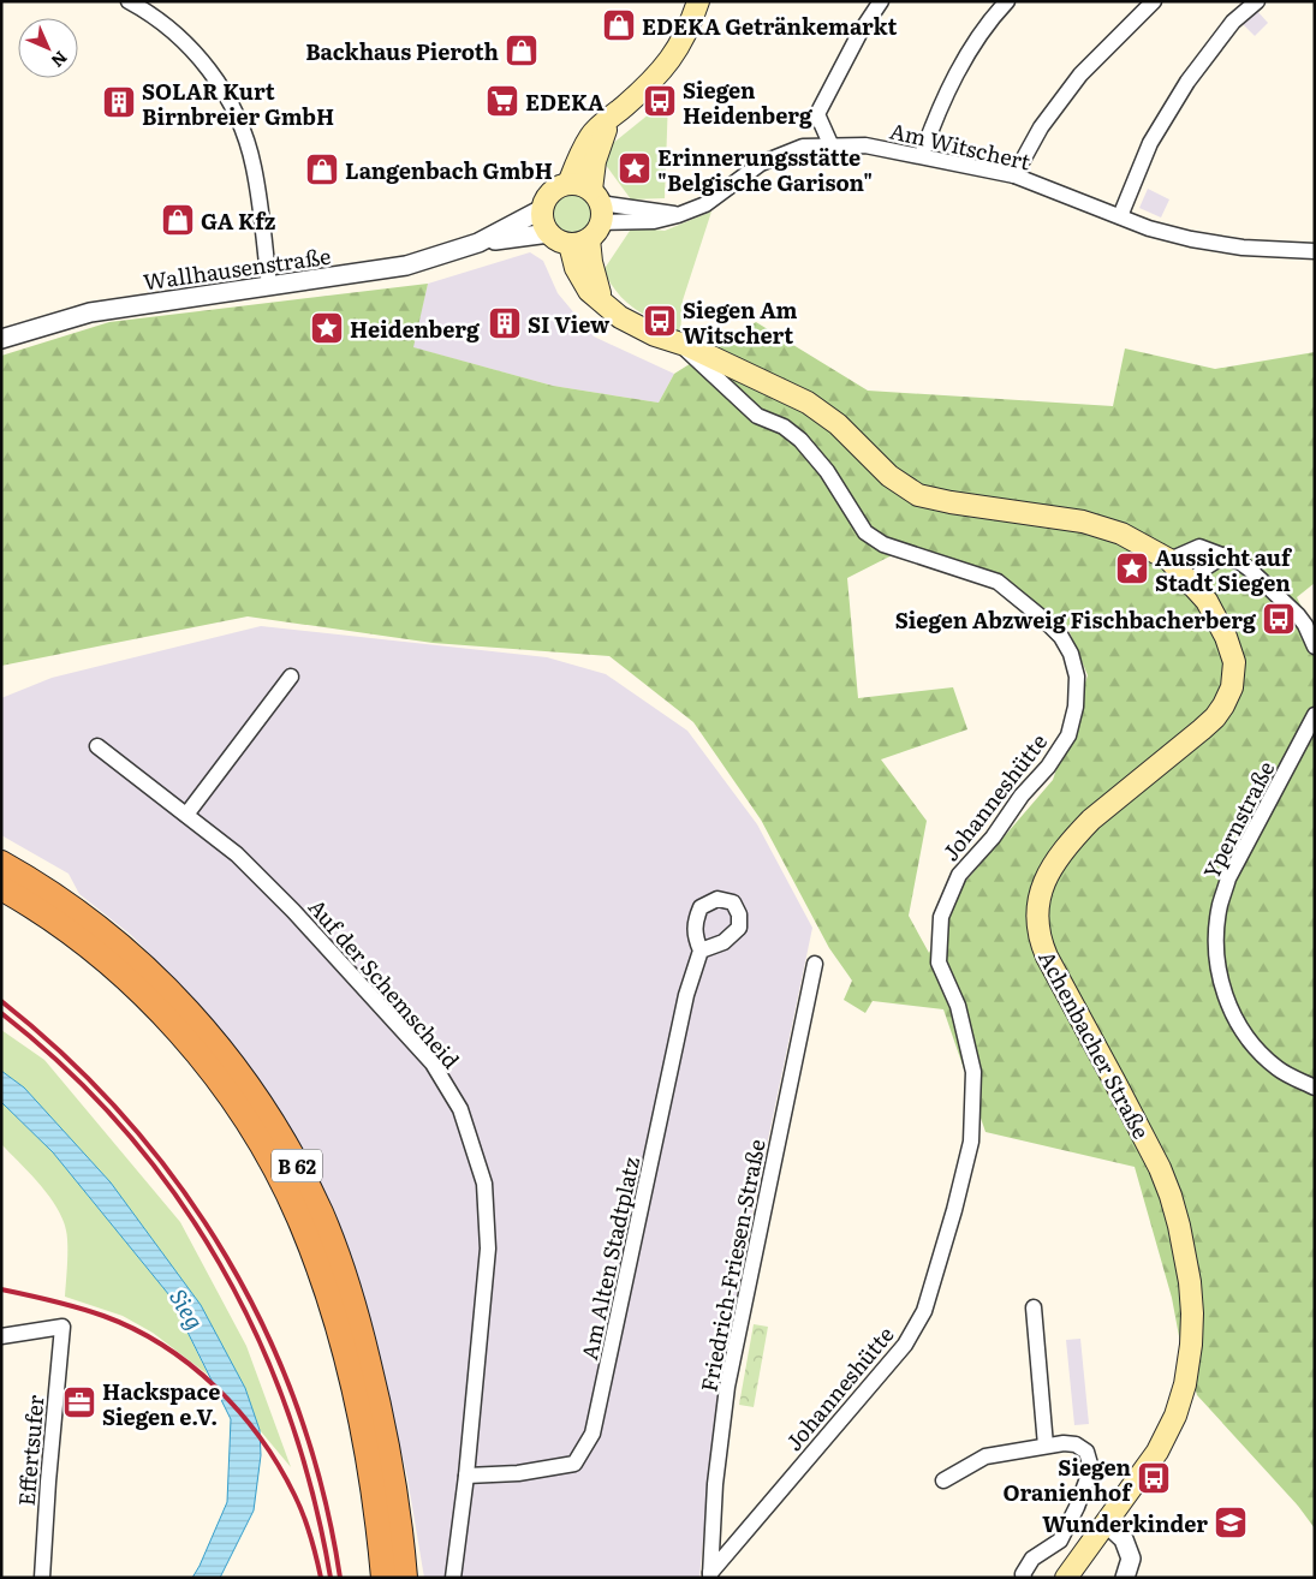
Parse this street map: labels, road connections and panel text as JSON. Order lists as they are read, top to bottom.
{
  "streets": {
    "highway": ["B 62"],
    "main road": ["Achenbacher Straße"],
    "street": [
      "Am Witschert",
      "Wallhausenstraße",
      "Johanneshütte",
      "Ypernstraße",
      "Auf der Schemscheid",
      "Am Alten Stadtplatz",
      "Friedrich-Friesen-Straße",
      "Effertsufer"
    ]
  },
  "crossings": [
    ["Am Witschert", "Wallhausenstraße"],
    ["Am Witschert", "Achenbacher Straße"],
    ["Wallhausenstraße", "Achenbacher Straße"],
    ["Johanneshütte", "Achenbacher Straße"],
    ["Johanneshütte", "Friedrich-Friesen-Straße"],
    ["Auf der Schemscheid", "Am Alten Stadtplatz"]
  ],
  "water": ["Sieg"],
  "places": {
    "shop": [
      "EDEKA Getränkemarkt",
      "Backhaus Pieroth",
      "Langenbach GmbH",
      "GA Kfz"
    ],
    "supermarket": ["EDEKA"],
    "bus stop": [
      "Siegen Heidenberg",
      "Siegen Am Witschert",
      "Siegen Abzweig Fischbacherberg",
      "Siegen Oranienhof"
    ],
    "building": ["SOLAR Kurt Birnbreier GmbH", "SI View"],
    "place": ["Erinnerungsstätte \"Belgische Garison\"", "Heidenberg", "Aussicht auf Stadt Siegen"],
    "office": ["Hackspace Siegen e.V."],
    "school or university": ["Wunderkinder"]
  },
  "north": "bottom right"
}
